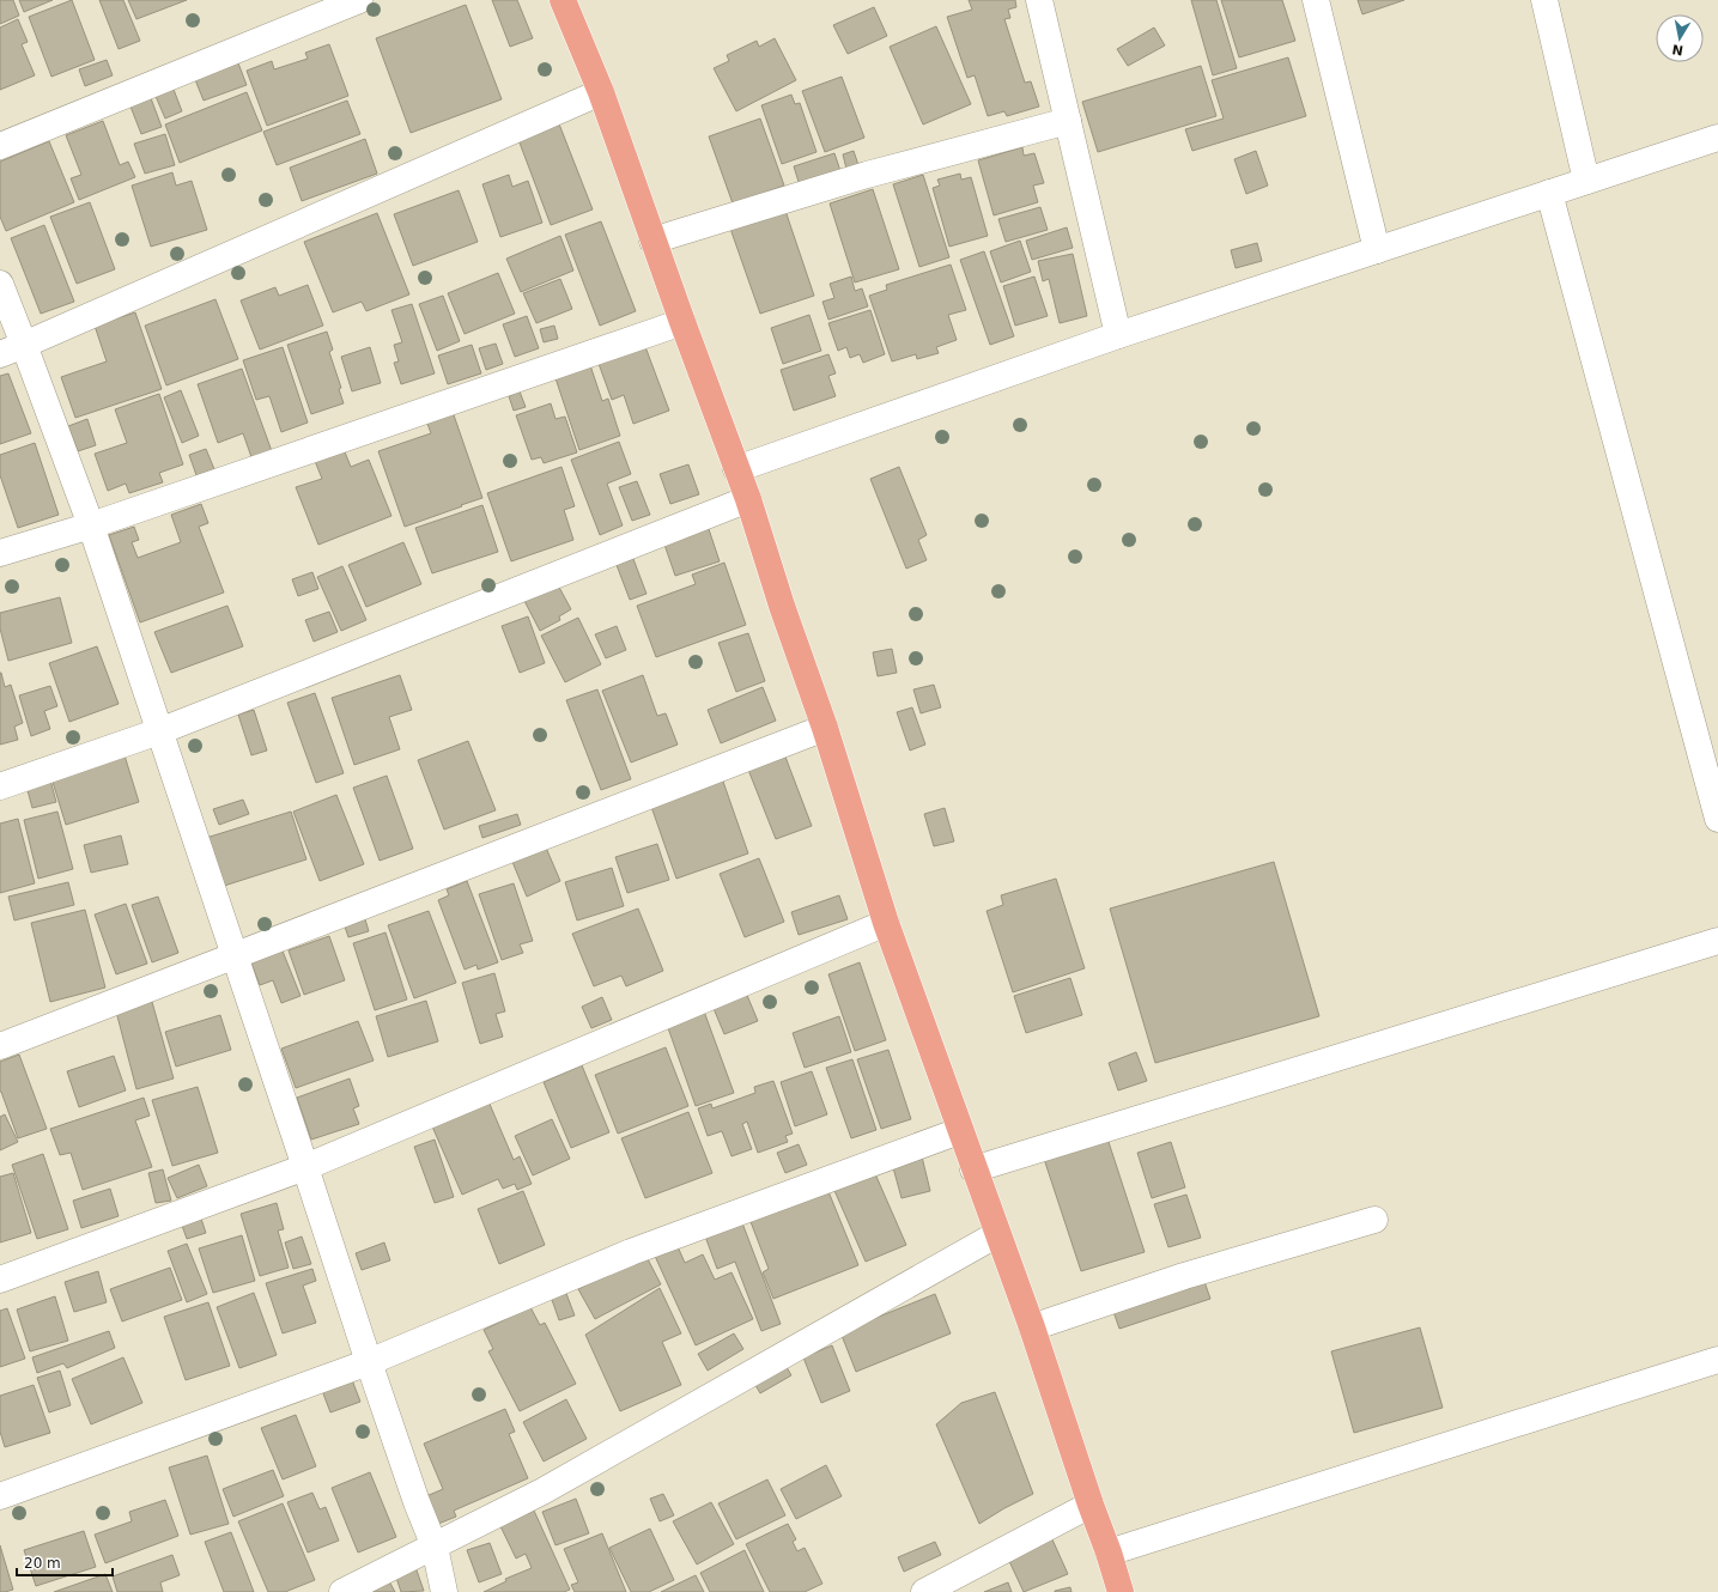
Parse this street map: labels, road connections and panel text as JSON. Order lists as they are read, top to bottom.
{
  "scale_bar": "20 m",
  "north": "bottom"
}
